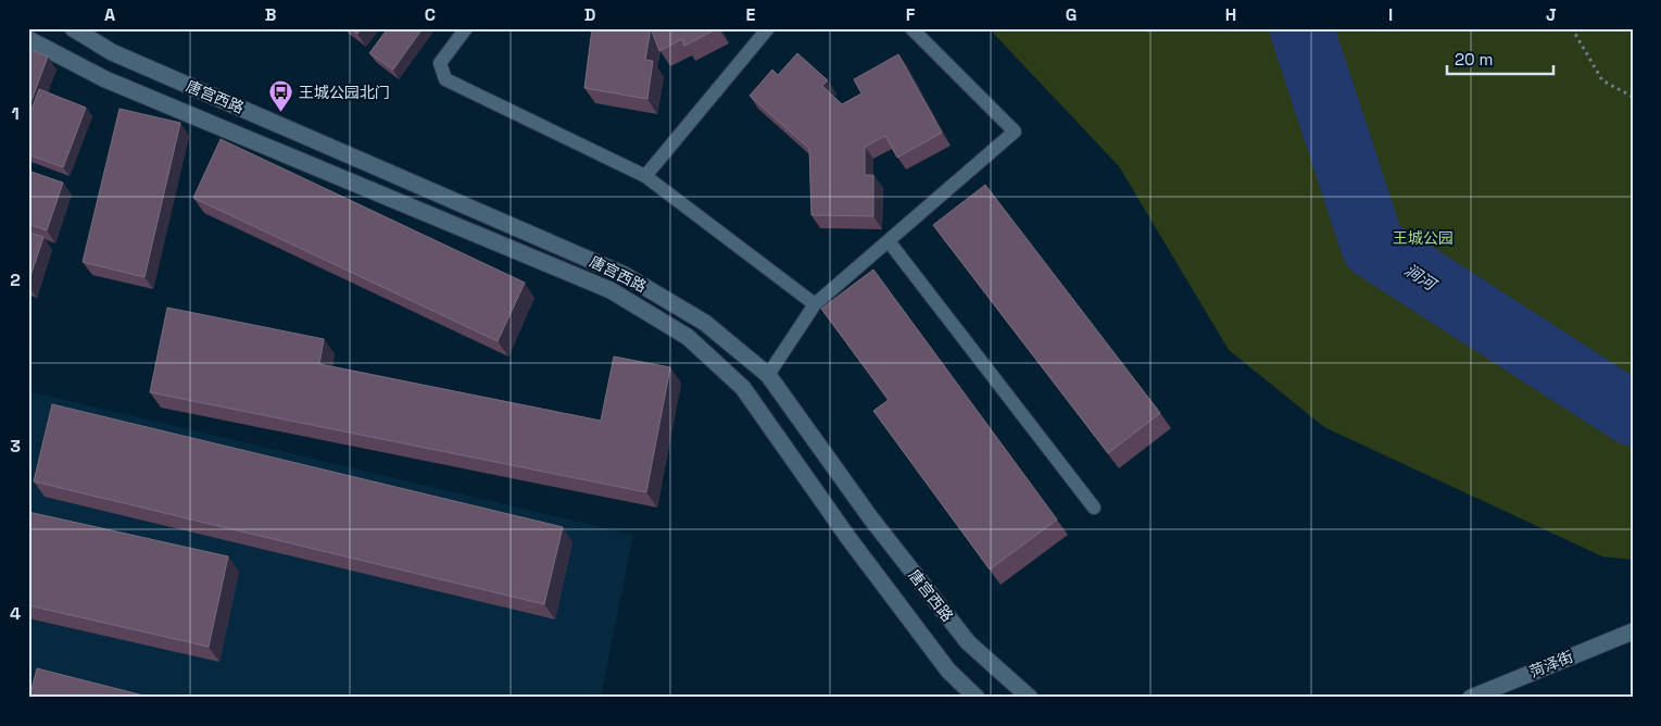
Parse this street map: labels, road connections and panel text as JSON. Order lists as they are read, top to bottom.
{
  "streets": {
    "street": ["唐宫西路", "菏泽街"]
  },
  "water": ["涧河"],
  "parks": ["王城公园"],
  "places": {
    "bus stop": ["王城公园北门"]
  },
  "scale_bar": "20 m",
  "grid": {
    "columns": [
      "A",
      "B",
      "C",
      "D",
      "E",
      "F",
      "G",
      "H",
      "I",
      "J"
    ],
    "rows": [
      "1",
      "2",
      "3",
      "4"
    ]
  }
}
